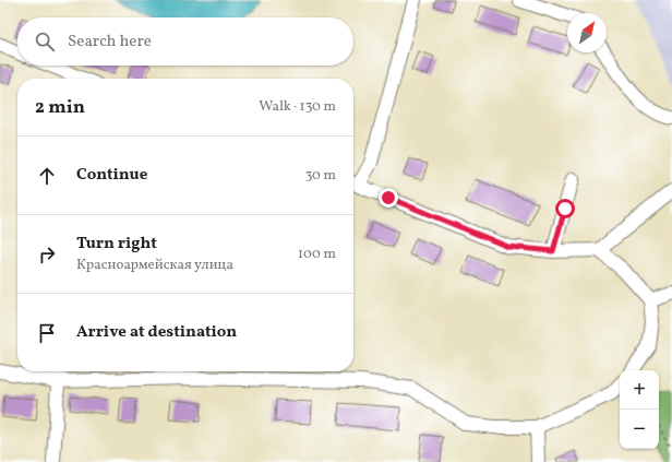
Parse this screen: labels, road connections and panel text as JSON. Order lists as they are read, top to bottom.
{
  "north": "top right",
  "page": {
    "search": "Search here",
    "heading": ["2 min", "Walk · 130 m"],
    "list": [
      ["Continue", "30 m"],
      ["Turn right", "Красноармейская улица", "100 m"],
      "Arrive at destination"
    ],
    "map_buttons": ["+", "−"]
  }
}
